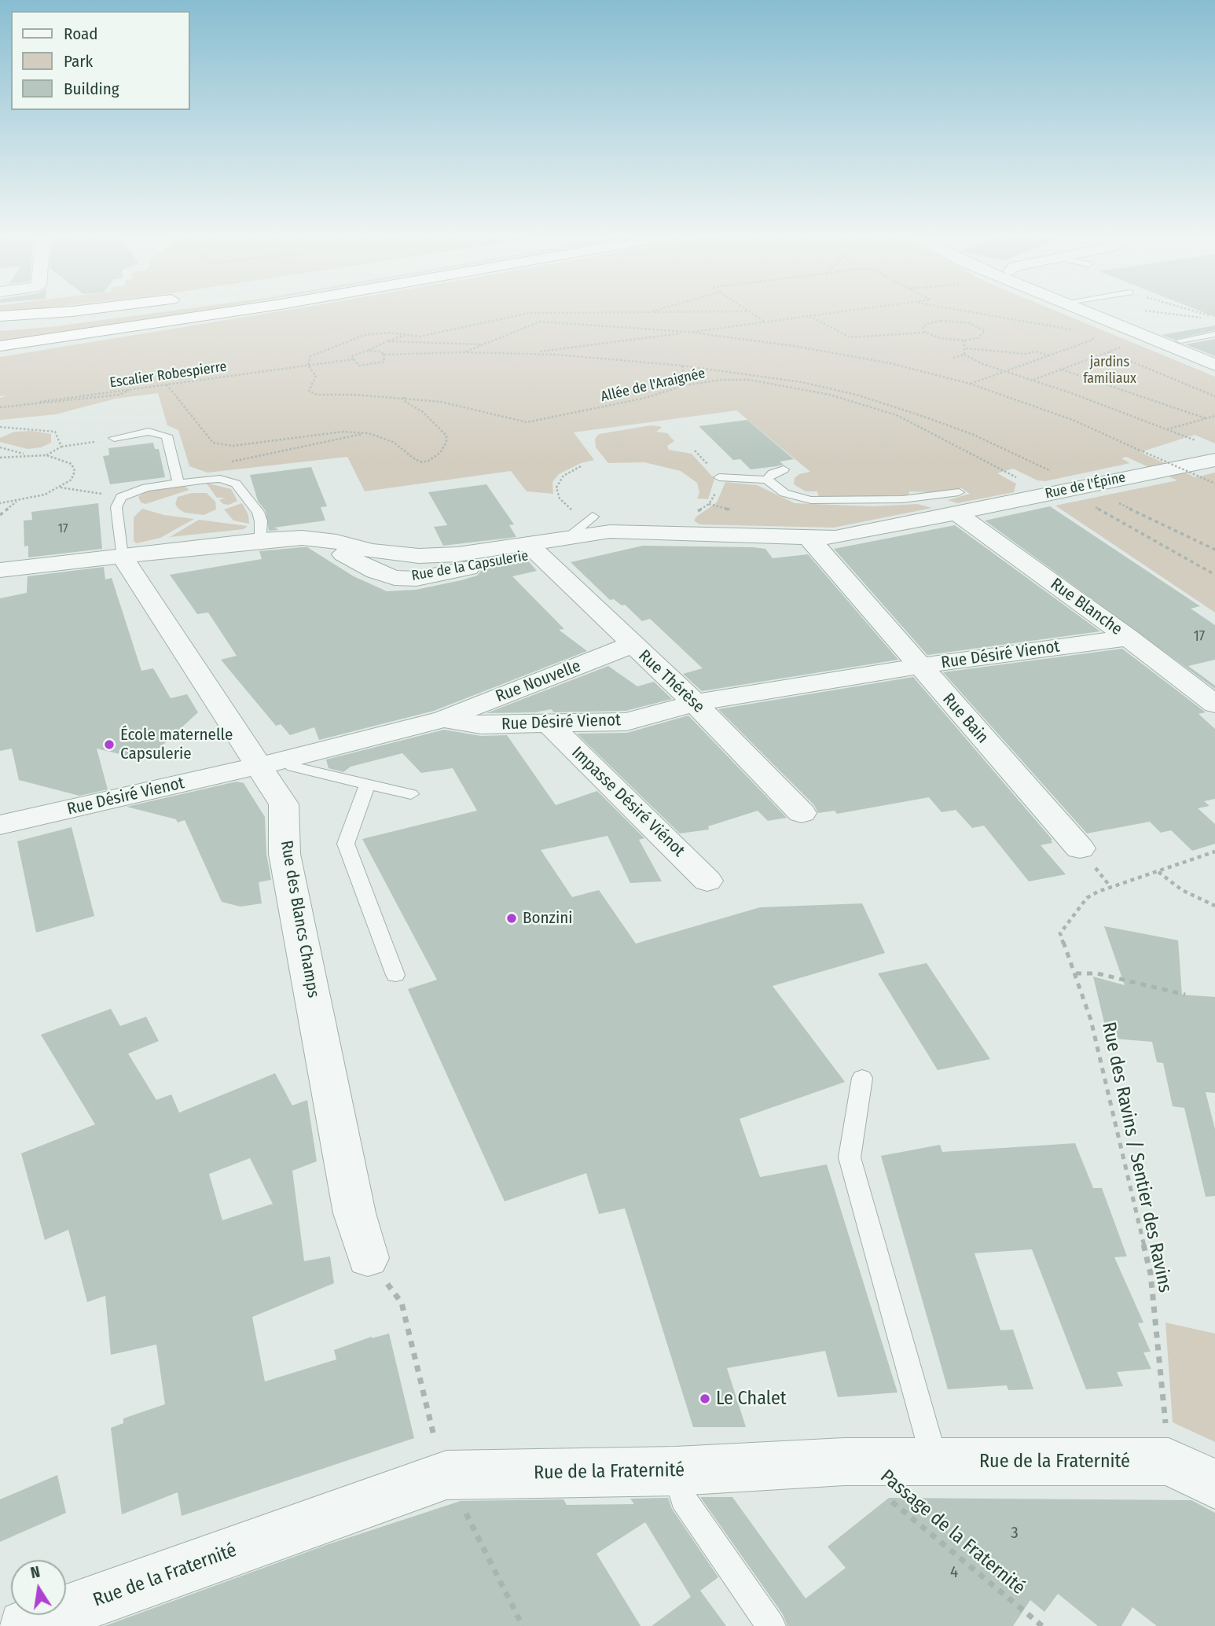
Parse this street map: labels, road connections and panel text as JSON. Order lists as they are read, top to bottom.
{
  "streets": {
    "street": [
      "Rue de l'Épine",
      "Rue de la Capsulerie",
      "Rue Blanche",
      "Rue Désiré Vienot",
      "Rue Nouvelle",
      "Rue Thérèse",
      "Rue Bain",
      "Impasse Désiré Viénot",
      "Rue des Blancs Champs",
      "Rue de la Fraternité"
    ],
    "path": [
      "Escalier Robespierre",
      "Allée de l'Araignée",
      "Rue des Ravins / Sentier des Ravins",
      "Passage de la Fraternité"
    ]
  },
  "crossings": [
    ["Escalier Robespierre", "Allée de l'Araignée"],
    ["Allée de l'Araignée", "Rue de l'Épine"],
    ["Rue de l'Épine", "Rue de la Capsulerie"],
    ["Rue de l'Épine", "Rue Blanche"],
    ["Rue de la Capsulerie", "Rue Blanche"],
    ["Rue de la Capsulerie", "Rue Thérèse"],
    ["Rue de la Capsulerie", "Rue Bain"],
    ["Rue de la Capsulerie", "Rue des Blancs Champs"],
    ["Rue Blanche", "Rue Désiré Vienot"],
    ["Rue Désiré Vienot", "Rue Nouvelle"],
    ["Rue Désiré Vienot", "Rue Thérèse"],
    ["Rue Désiré Vienot", "Rue Bain"],
    ["Rue Désiré Vienot", "Impasse Désiré Viénot"],
    ["Rue Désiré Vienot", "Rue des Blancs Champs"],
    ["Rue Nouvelle", "Rue Thérèse"],
    ["Rue des Ravins / Sentier des Ravins", "Rue de la Fraternité"],
    ["Rue de la Fraternité", "Passage de la Fraternité"]
  ],
  "parks": ["jardins familiaux"],
  "places": ["École maternelle Capsulerie", "Bonzini", "Le Chalet"],
  "house_numbers": [
    "17",
    "17",
    "3",
    "4"
  ],
  "legend": ["Road", "Park", "Building"],
  "north": "top"
}
